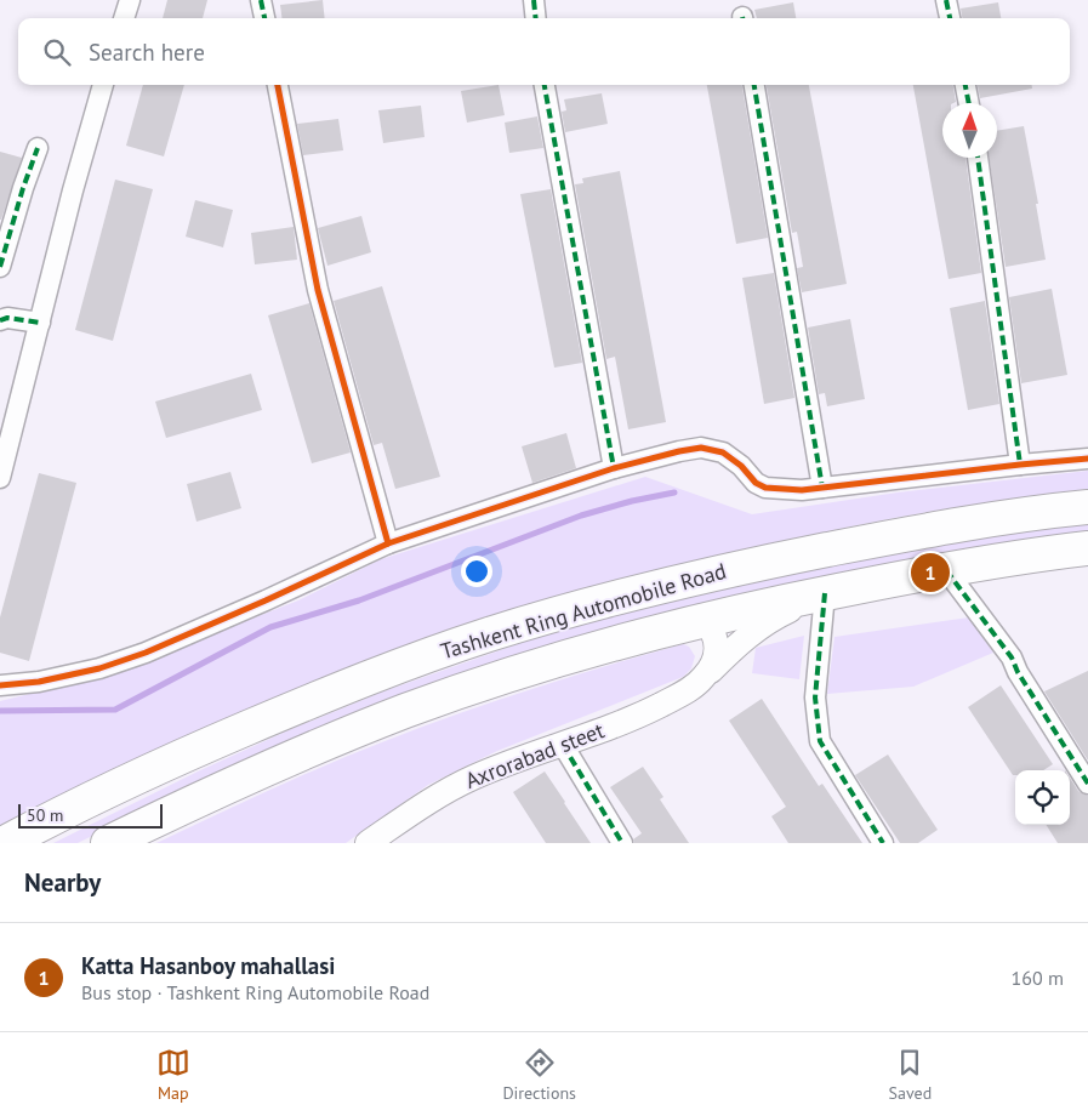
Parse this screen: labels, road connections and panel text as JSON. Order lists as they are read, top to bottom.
{
  "streets": {
    "highway": ["Tashkent Ring Automobile Road"],
    "street": ["Axrorаbаd steet"]
  },
  "crossings": [
    ["Tashkent Ring Automobile Road", "Axrorаbаd steet"]
  ],
  "scale_bar": "50 m",
  "north": "top",
  "page": {
    "search": "Search here",
    "pins": "1",
    "scale": "50 m",
    "heading": "Nearby",
    "list": [
      {
        "mark": "1",
        "name": "Katta Hasanboy mahallasi",
        "note": "Bus stop · Tashkent Ring Automobile Road",
        "value": "160 m"
      }
    ],
    "nav": ["Map", "Directions", "Saved"]
  }
}
